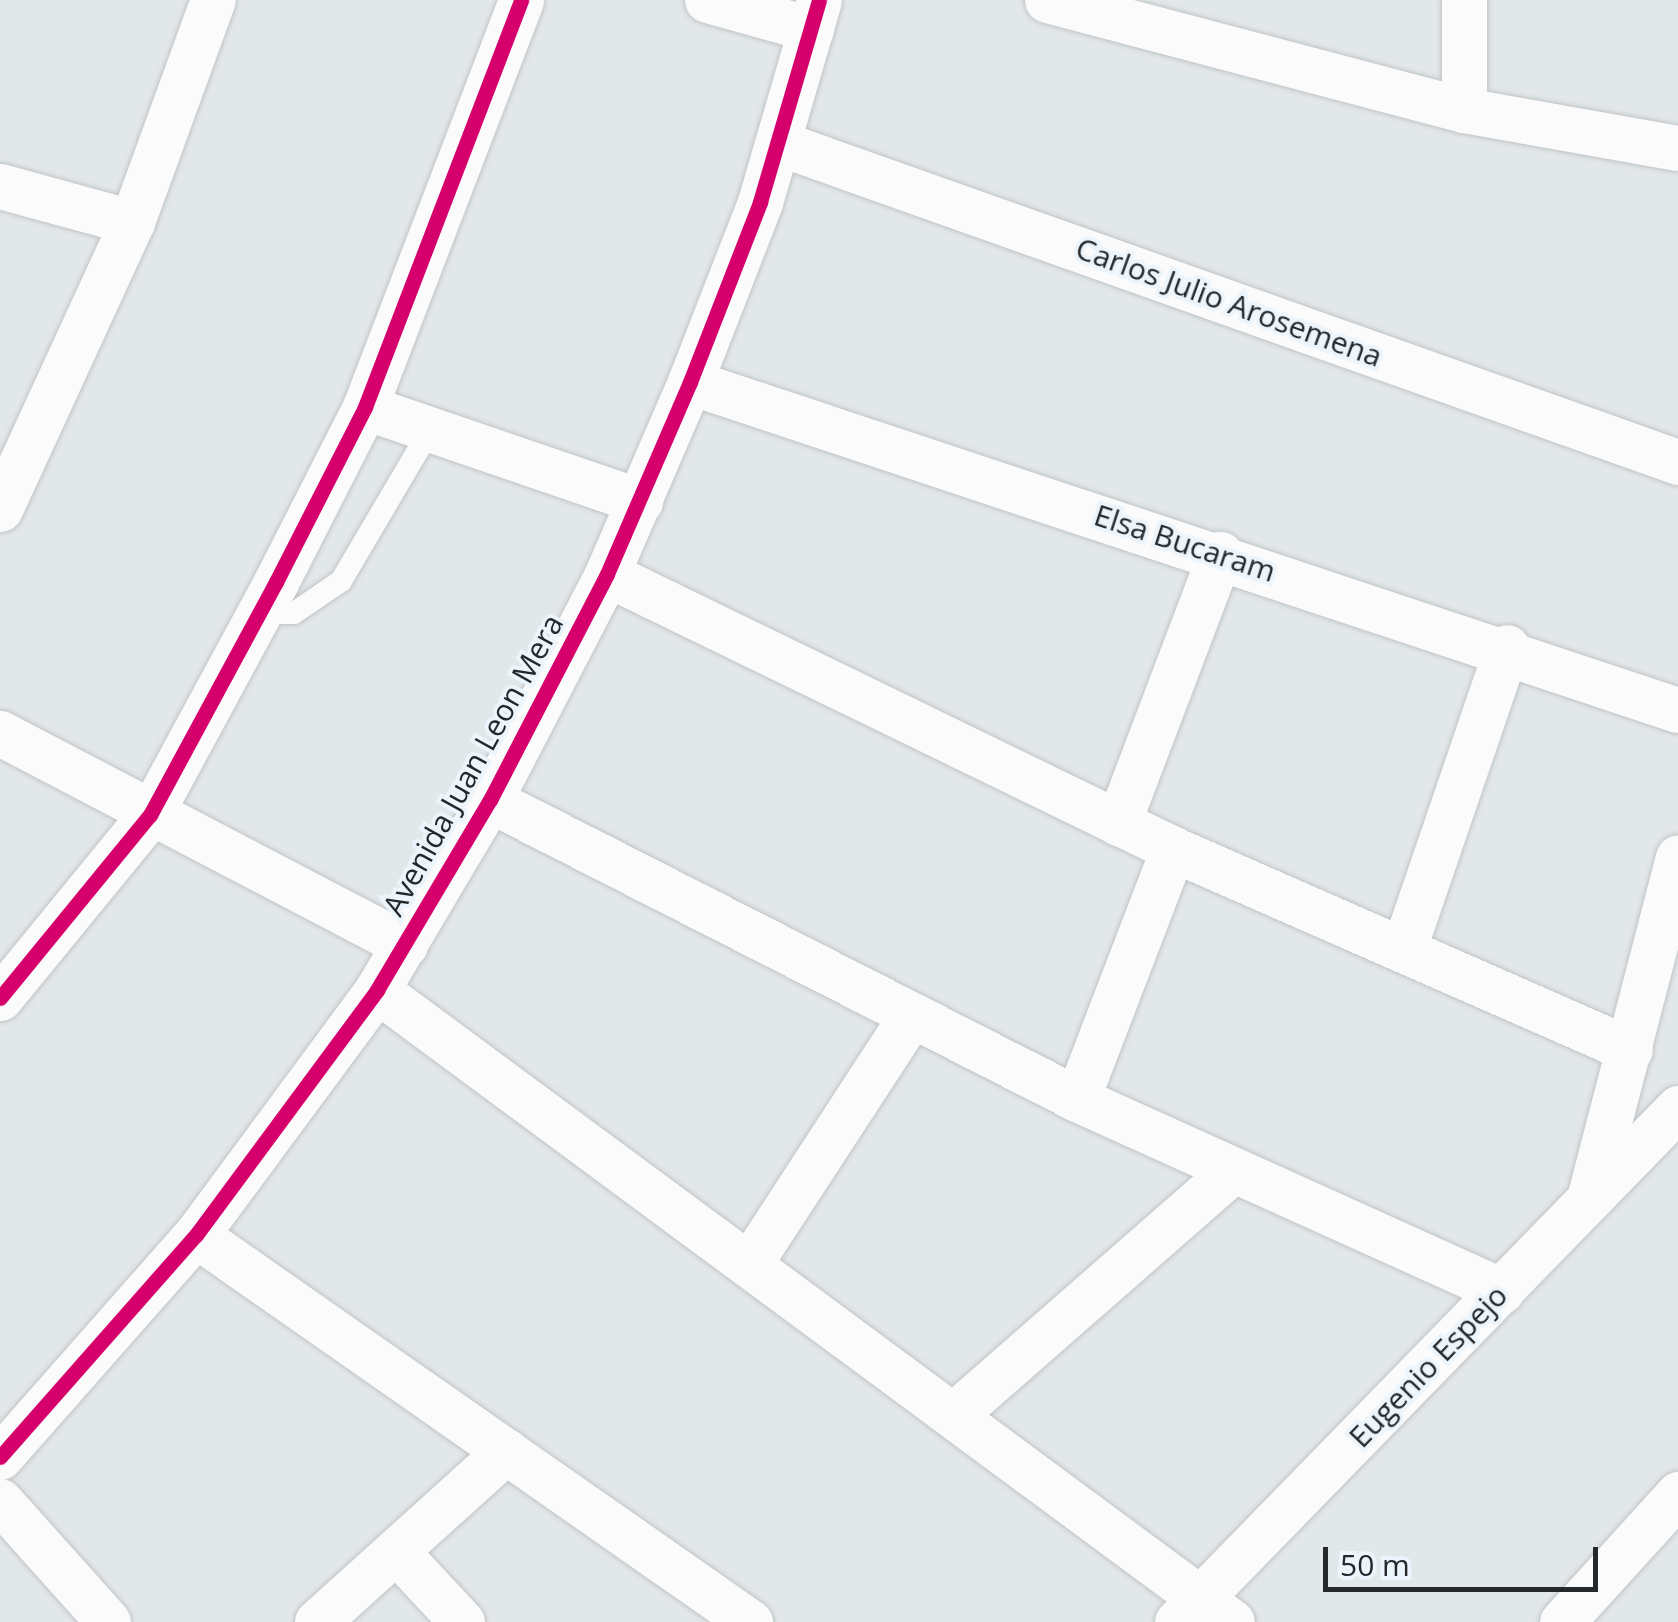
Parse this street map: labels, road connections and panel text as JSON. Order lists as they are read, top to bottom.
{
  "streets": {
    "street": [
      "Carlos Julio Arosemena",
      "Elsa Bucaram",
      "Avenida Juan Leon Mera",
      "Eugenio Espejo"
    ]
  },
  "crossings": [
    ["Carlos Julio Arosemena", "Avenida Juan Leon Mera"],
    ["Elsa Bucaram", "Avenida Juan Leon Mera"]
  ],
  "scale_bar": "50 m"
}
